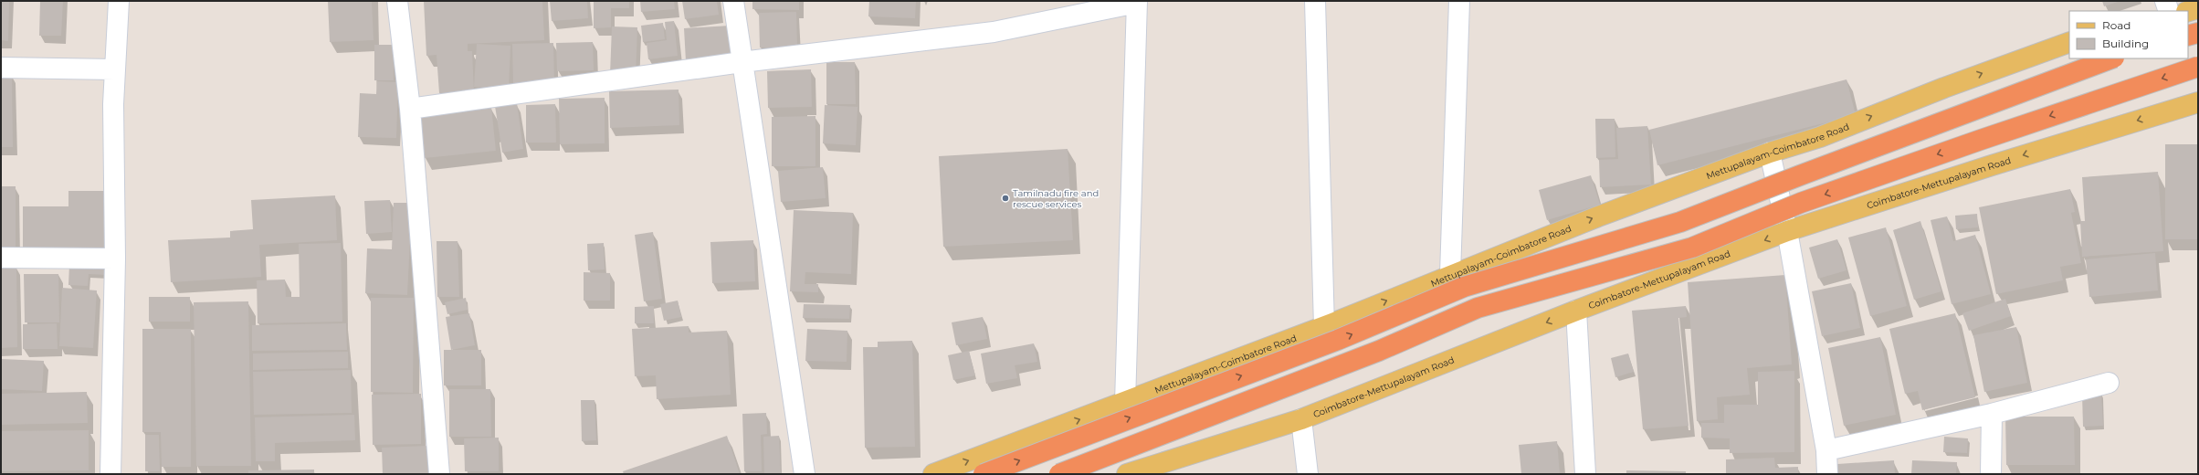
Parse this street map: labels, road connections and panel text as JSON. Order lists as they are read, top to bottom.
{
  "streets": {
    "main road": ["Mettupalayam-Coimbatore Road", "Coimbatore-Mettupalayam Road"]
  },
  "one_way": ["Mettupalayam-Coimbatore Road", "Coimbatore-Mettupalayam Road"],
  "places": ["Tamilnadu fire and rescue services"],
  "legend": ["Road", "Building"]
}
